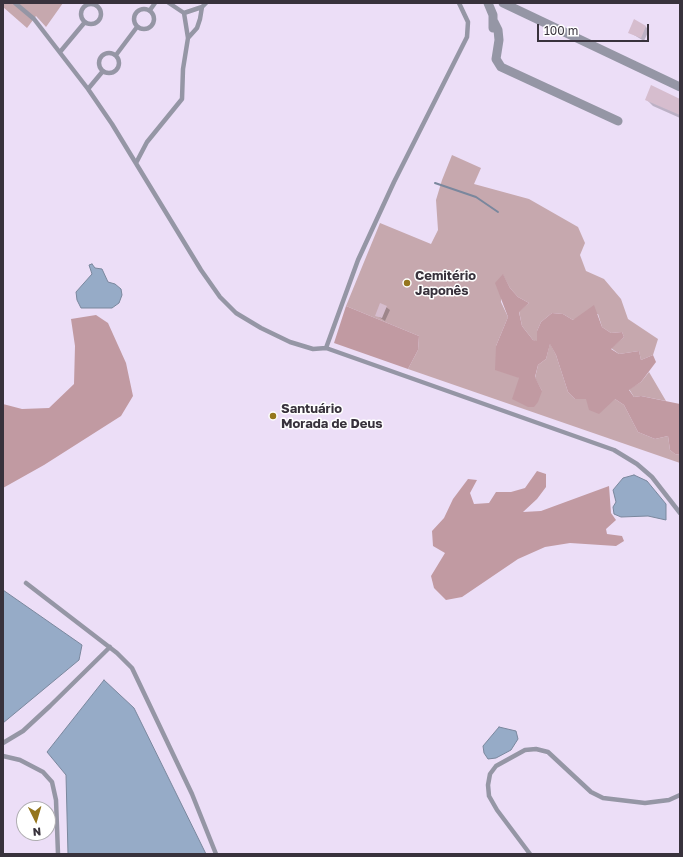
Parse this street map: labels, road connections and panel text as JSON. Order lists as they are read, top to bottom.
{
  "places": ["Cemitério Japonês", "Santuário Morada de Deus"],
  "scale_bar": "100 m",
  "north": "bottom"
}
